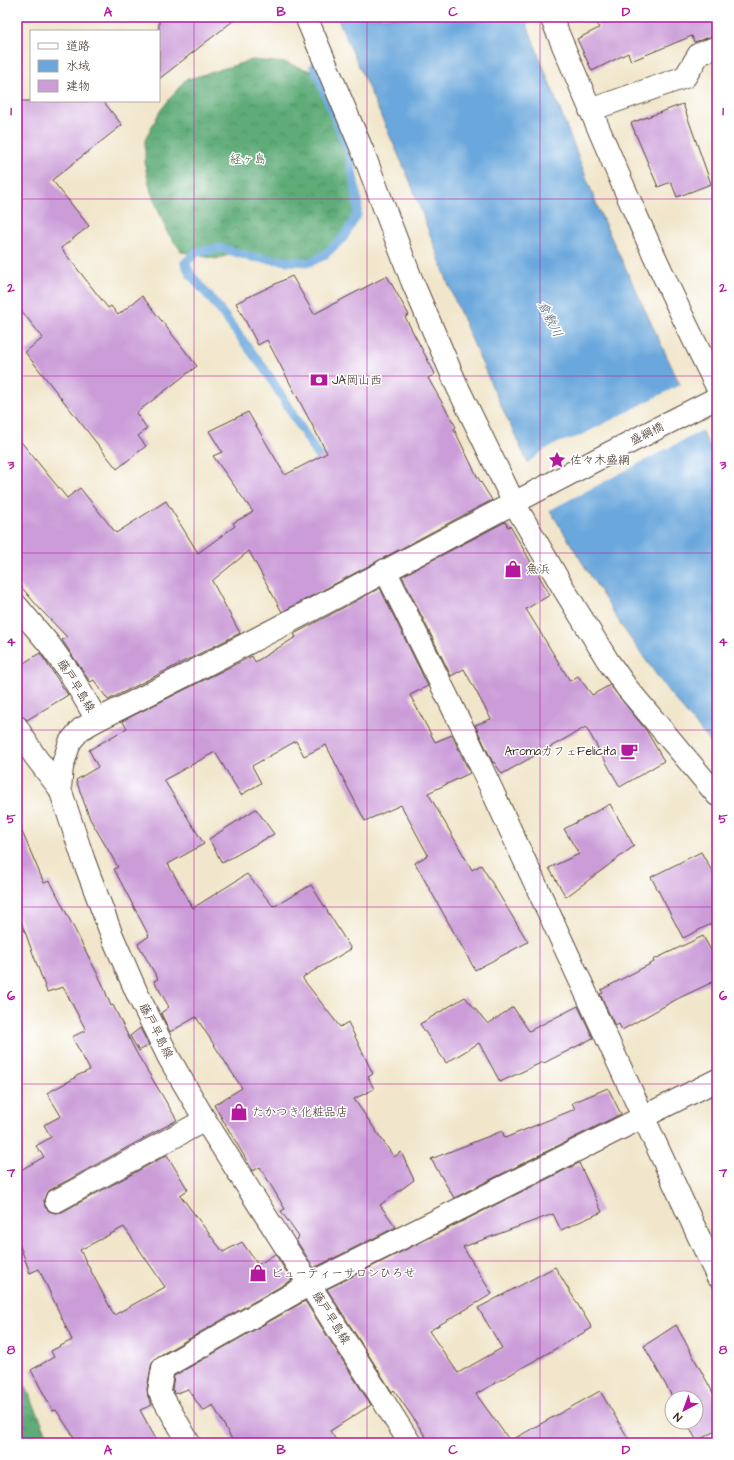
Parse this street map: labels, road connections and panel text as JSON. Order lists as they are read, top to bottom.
{
  "streets": {
    "street": ["盛綱橋", "藤戸早島線"]
  },
  "crossings": [
    ["盛綱橋", "藤戸早島線"]
  ],
  "water": ["倉敷川"],
  "parks": ["経ヶ島"],
  "places": {
    "bank": ["JA岡山西"],
    "place": ["佐々木盛綱"],
    "shop": ["魚浜", "たかつき化粧品店", "ビューティーサロンひろせ"],
    "cafe": ["AromaカフェFelicita"]
  },
  "legend": ["道路", "水域", "建物"],
  "north": "bottom left",
  "grid": {
    "columns": [
      "A",
      "B",
      "C",
      "D"
    ],
    "rows": [
      "1",
      "2",
      "3",
      "4",
      "5",
      "6",
      "7",
      "8"
    ]
  }
}
